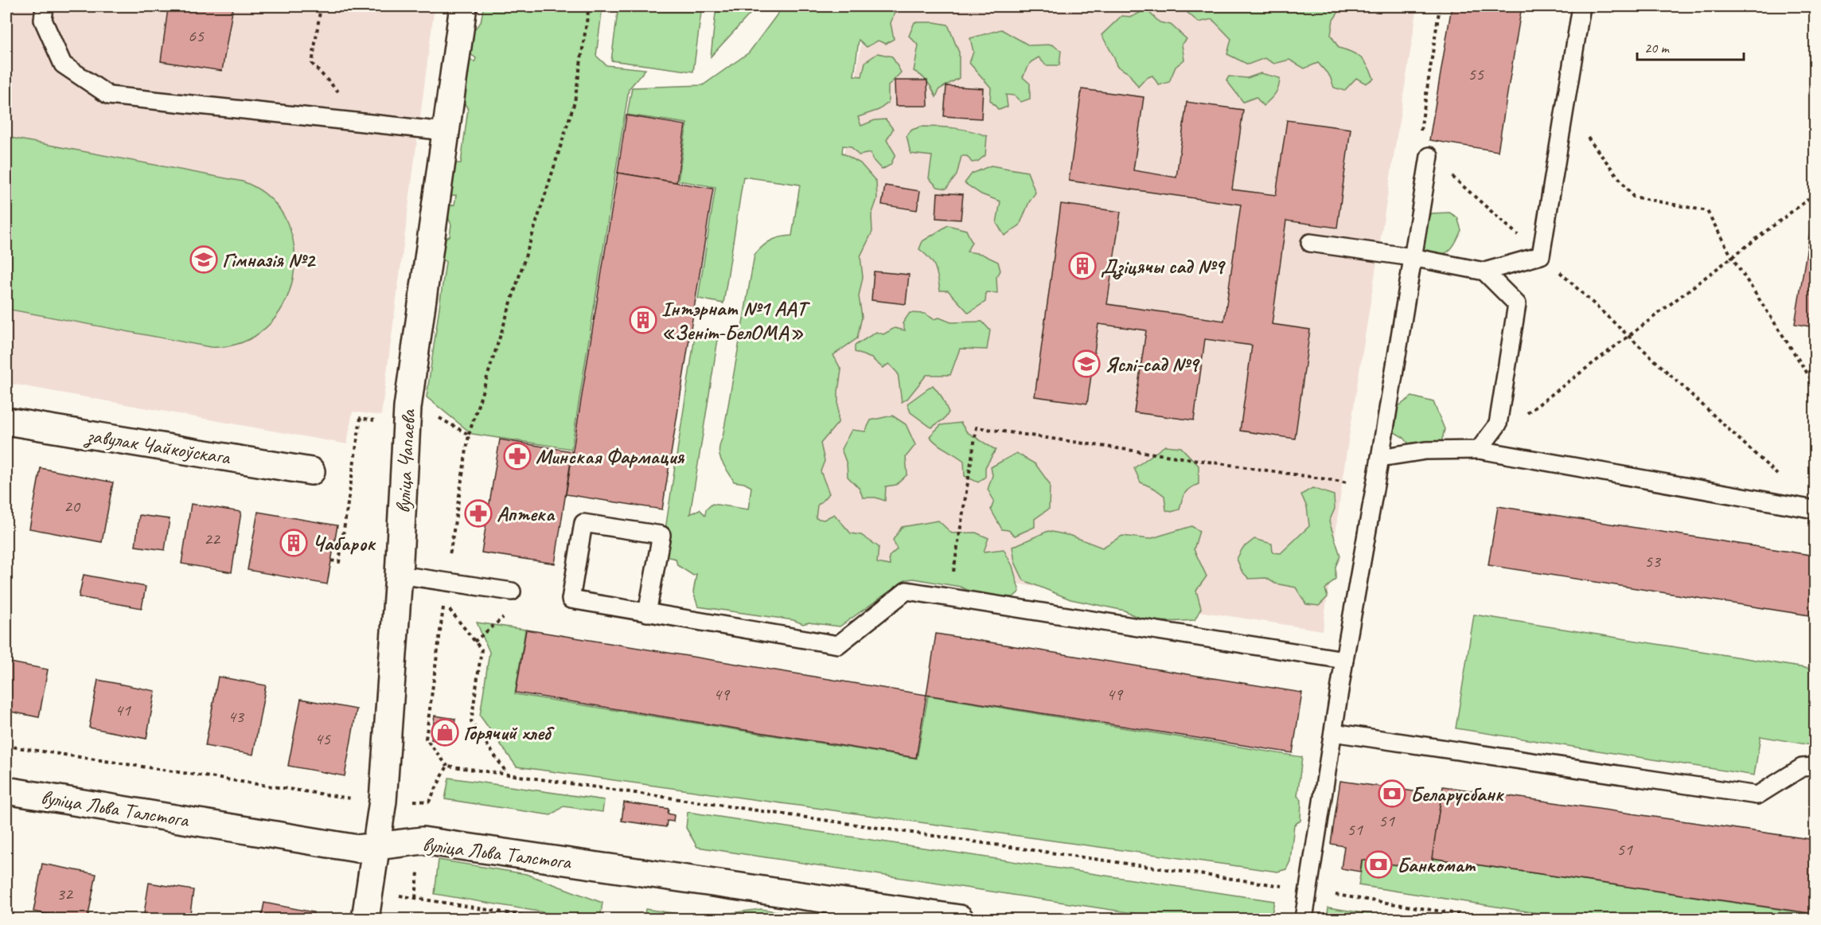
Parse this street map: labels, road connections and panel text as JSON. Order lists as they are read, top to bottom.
{
  "streets": {
    "street": ["завулак Чайкоўскага", "вуліца Чапаева", "вуліца Льва Талстога"]
  },
  "crossings": [
    ["вуліца Чапаева", "вуліца Льва Талстога"]
  ],
  "places": {
    "school or university": ["Гімназія №2", "Яслі-сад №9"],
    "building": ["Дзіцячы сад №9", "Інтэрнат №1 ААТ «Зеніт-БелОМА»", "Чабарок"],
    "pharmacy": ["Минская Фармация", "Аптека"],
    "shop": ["Горячий хлеб"],
    "bank": ["Беларусбанк", "Банкомат"]
  },
  "house_numbers": [
    "65",
    "55",
    "20",
    "22",
    "53",
    "49",
    "49",
    "41",
    "43",
    "45",
    "51",
    "51",
    "51",
    "32"
  ],
  "scale_bar": "20 m"
}
